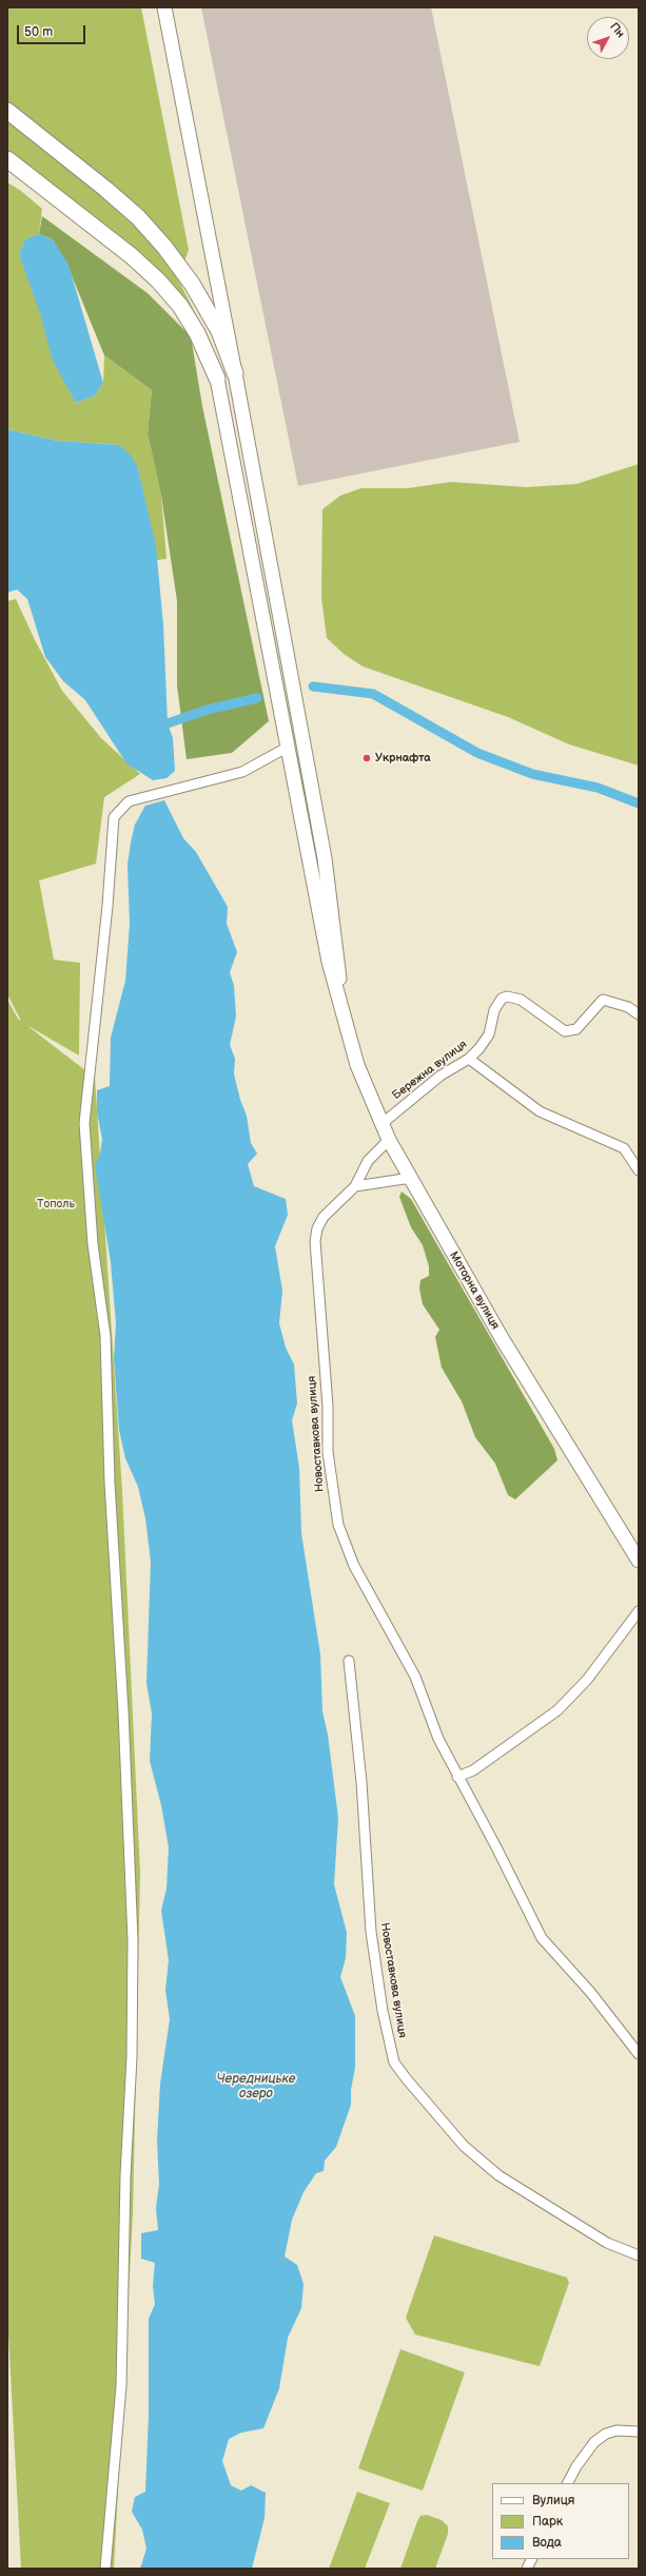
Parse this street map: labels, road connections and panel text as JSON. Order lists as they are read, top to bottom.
{
  "streets": {
    "street": ["Бережна вулиця", "Моторна вулиця", "Новоставкова вулиця"]
  },
  "crossings": [
    ["Бережна вулиця", "Моторна вулиця"],
    ["Моторна вулиця", "Новоставкова вулиця"]
  ],
  "water": ["Чередницьке озеро"],
  "parks": ["Тополь"],
  "places": ["Укрнафта"],
  "legend": ["Вулиця", "Парк", "Вода"],
  "scale_bar": "50 m",
  "north": "top right"
}
